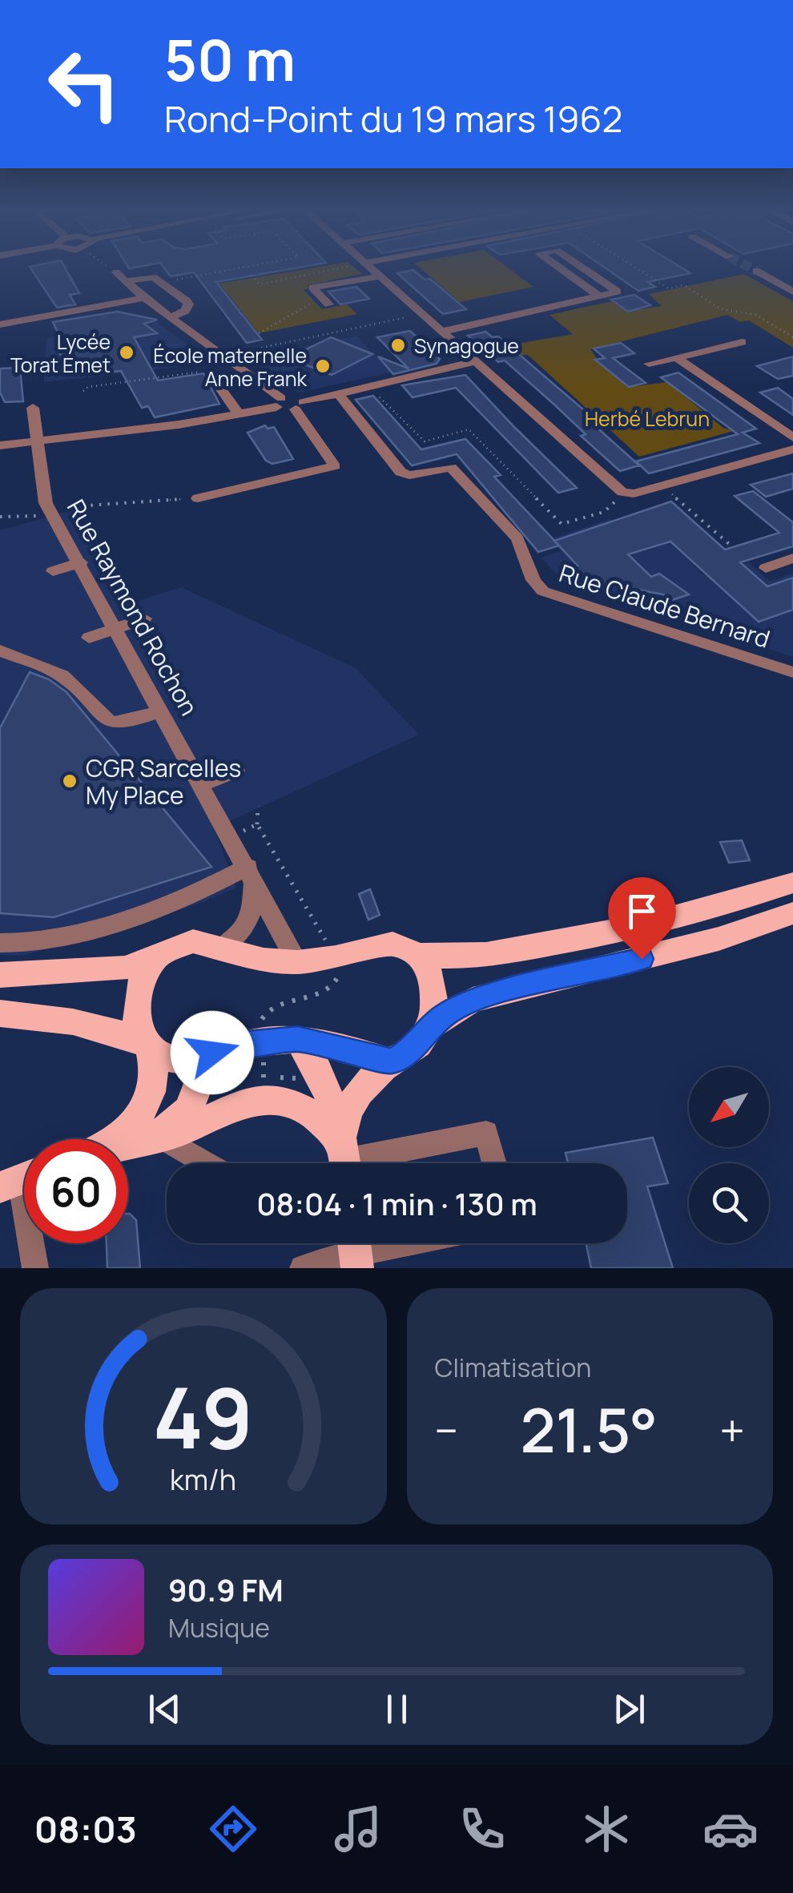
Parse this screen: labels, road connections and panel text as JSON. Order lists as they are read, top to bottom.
{
  "streets": {
    "street": ["Rue Claude Bernard", "Rue Raymond Rochon"]
  },
  "parks": ["Herbé Lebrun"],
  "places": [
    "Synagogue",
    "Lycée Torat Emet",
    "École maternelle Anne Frank",
    "CGR Sarcelles My Place"
  ],
  "north": "bottom left",
  "page": {
    "turn": ["50 m", "Rond-Point du 19 mars 1962"],
    "limit": "60",
    "trip": "08:04 · 1 min · 130 m",
    "tile": "Climatisation",
    "heat": ["−", "21.5°", "+"],
    "song": ["90.9 FM", "Musique"],
    "tabs": "08:03",
    "gauge": ["49", "km/h"]
  }
}
